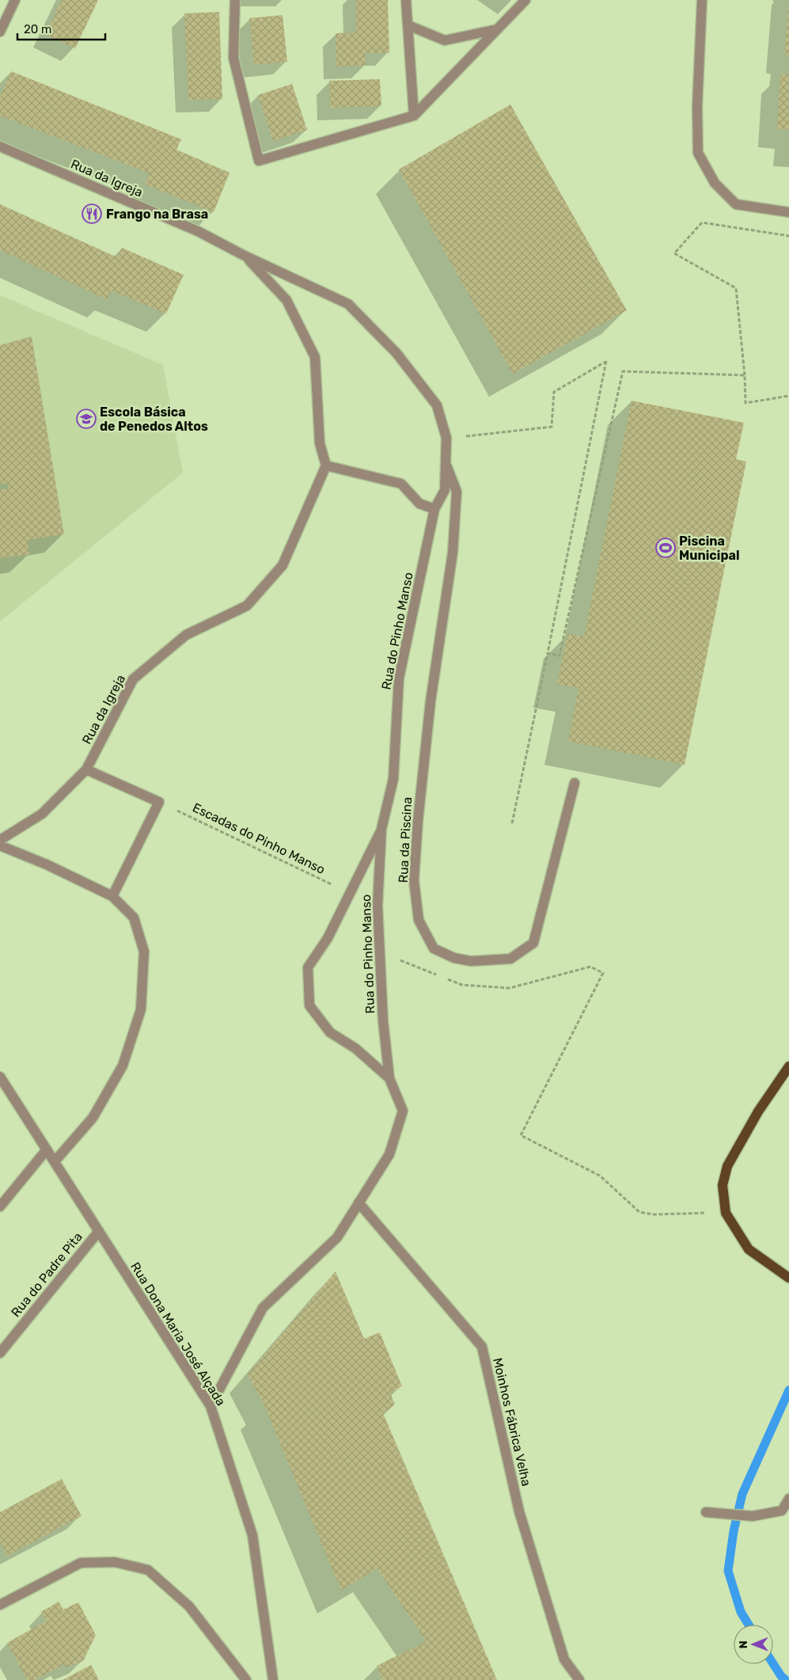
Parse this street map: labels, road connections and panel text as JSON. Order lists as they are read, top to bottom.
{
  "streets": {
    "street": [
      "Rua da Igreja",
      "Rua do Pinho Manso",
      "Rua da Piscina",
      "Rua do Padre Pita",
      "Rua Dona Maria José Alçada",
      "Moinhos Fábrica Velha"
    ],
    "path": ["Escadas do Pinho Manso"]
  },
  "crossings": [
    ["Rua da Igreja", "Rua do Pinho Manso"],
    ["Rua do Pinho Manso", "Escadas do Pinho Manso"],
    ["Rua do Pinho Manso", "Rua da Piscina"],
    ["Rua do Pinho Manso", "Rua Dona Maria José Alçada"],
    ["Rua do Pinho Manso", "Moinhos Fábrica Velha"],
    ["Rua do Padre Pita", "Rua Dona Maria José Alçada"]
  ],
  "places": {
    "restaurant": ["Frango na Brasa"],
    "school or university": ["Escola Básica de Penedos Altos"],
    "sports": ["Piscina Municipal"]
  },
  "scale_bar": "20 m",
  "north": "left"
}
